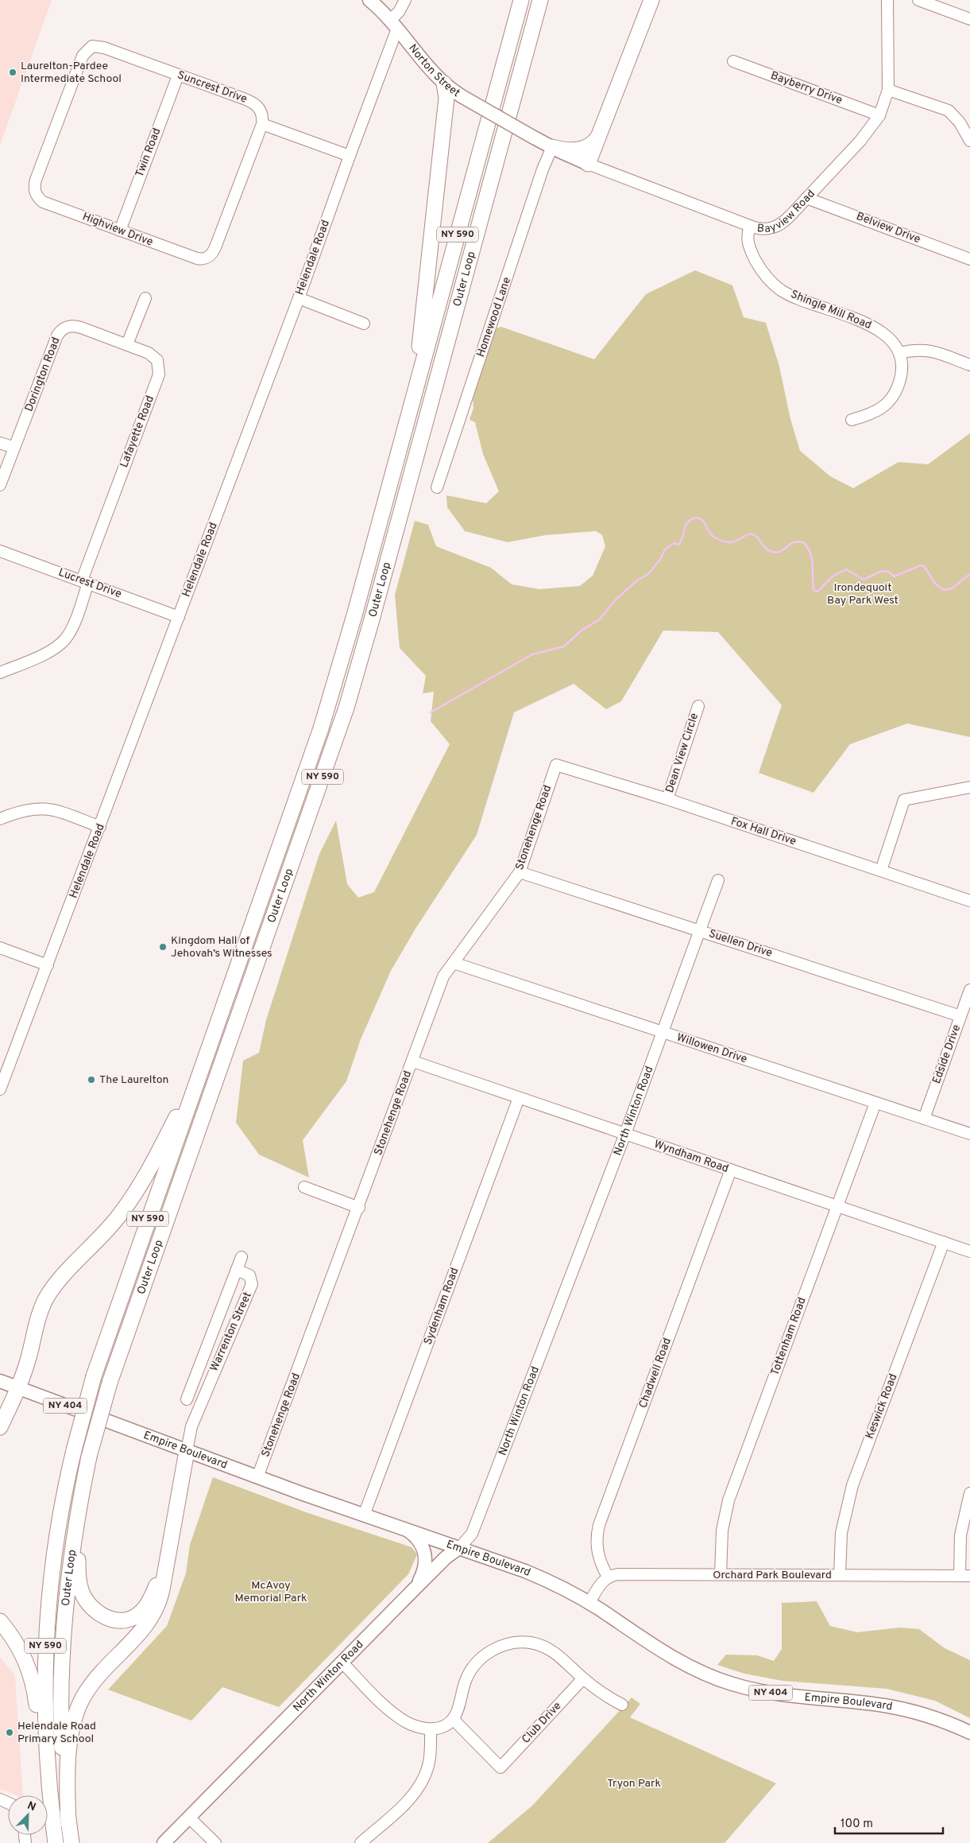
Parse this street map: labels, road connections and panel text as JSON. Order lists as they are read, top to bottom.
{
  "streets": {
    "highway": ["NY 590", "Outer Loop"],
    "main road": [
      "Norton Street",
      "Bayview Road",
      "North Winton Road",
      "NY 404",
      "Empire Boulevard"
    ],
    "street": [
      "Suncrest Drive",
      "Bayberry Drive",
      "Twin Road",
      "Belview Drive",
      "Highview Drive",
      "Helendale Road",
      "Shingle Mill Road",
      "Homewood Lane",
      "Dorington Road",
      "Lafayette Road",
      "Lucrest Drive",
      "Dean View Circle",
      "Stonehenge Road",
      "Fox Hall Drive",
      "Suellen Drive",
      "Willowen Drive",
      "Edside Drive",
      "Wyndham Road",
      "Sydenham Road",
      "Warrenton Street",
      "Tottenham Road",
      "Chadwell Road",
      "Keswick Road",
      "Orchard Park Boulevard",
      "Club Drive"
    ]
  },
  "crossings": [
    ["Norton Street", "Bayview Road"],
    ["Norton Street", "Helendale Road"],
    ["Suncrest Drive", "Twin Road"],
    ["Suncrest Drive", "Highview Drive"],
    ["Bayberry Drive", "Bayview Road"],
    ["Twin Road", "Highview Drive"],
    ["Bayview Road", "Belview Drive"],
    ["Bayview Road", "Shingle Mill Road"],
    ["Bayview Road", "Homewood Lane"],
    ["Helendale Road", "Lucrest Drive"],
    ["Dorington Road", "Lafayette Road"],
    ["Lafayette Road", "Lucrest Drive"],
    ["Dean View Circle", "Fox Hall Drive"],
    ["Stonehenge Road", "Fox Hall Drive"],
    ["Stonehenge Road", "Suellen Drive"],
    ["Stonehenge Road", "Willowen Drive"],
    ["Stonehenge Road", "Wyndham Road"],
    ["Stonehenge Road", "Empire Boulevard"],
    ["Suellen Drive", "Edside Drive"],
    ["Suellen Drive", "North Winton Road"],
    ["Willowen Drive", "Edside Drive"],
    ["Willowen Drive", "North Winton Road"],
    ["Willowen Drive", "Tottenham Road"],
    ["North Winton Road", "Wyndham Road"],
    ["North Winton Road", "Empire Boulevard"],
    ["Wyndham Road", "Sydenham Road"],
    ["Wyndham Road", "Tottenham Road"],
    ["Wyndham Road", "Chadwell Road"],
    ["Wyndham Road", "Keswick Road"],
    ["Sydenham Road", "Empire Boulevard"],
    ["Warrenton Street", "Empire Boulevard"],
    ["Tottenham Road", "Orchard Park Boulevard"],
    ["Chadwell Road", "Orchard Park Boulevard"],
    ["Keswick Road", "Orchard Park Boulevard"]
  ],
  "parks": ["Irondequoit Bay Park West", "McAvoy Memorial Park", "Tryon Park"],
  "places": [
    "Laurelton-Pardee Intermediate School",
    "Kingdom Hall of Jehovah’s Witnesses",
    "The Laurelton",
    "Helendale Road Primary School"
  ],
  "scale_bar": "100 m",
  "north": "top right"
}
